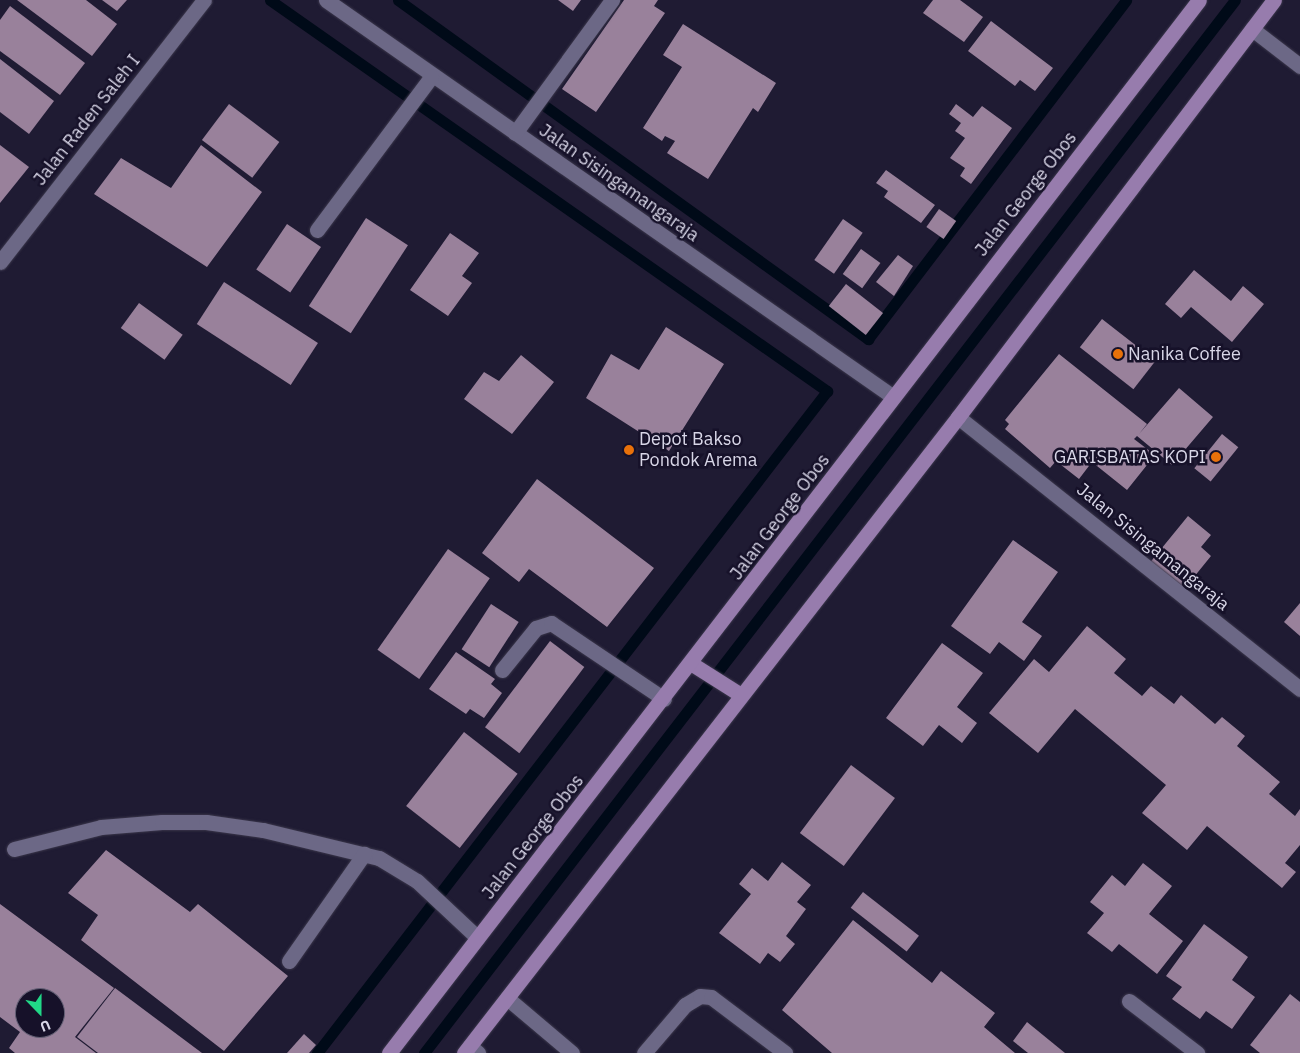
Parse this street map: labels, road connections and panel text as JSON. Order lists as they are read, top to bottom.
{
  "streets": {
    "main road": ["Jalan George Obos"],
    "street": ["Jalan Raden Saleh I", "Jalan Sisingamangaraja"]
  },
  "crossings": [
    ["Jalan Sisingamangaraja", "Jalan George Obos"]
  ],
  "places": ["Nanika Coffee", "Depot Bakso Pondok Arema", "GARISBATAS KOPI"],
  "north": "bottom"
}
